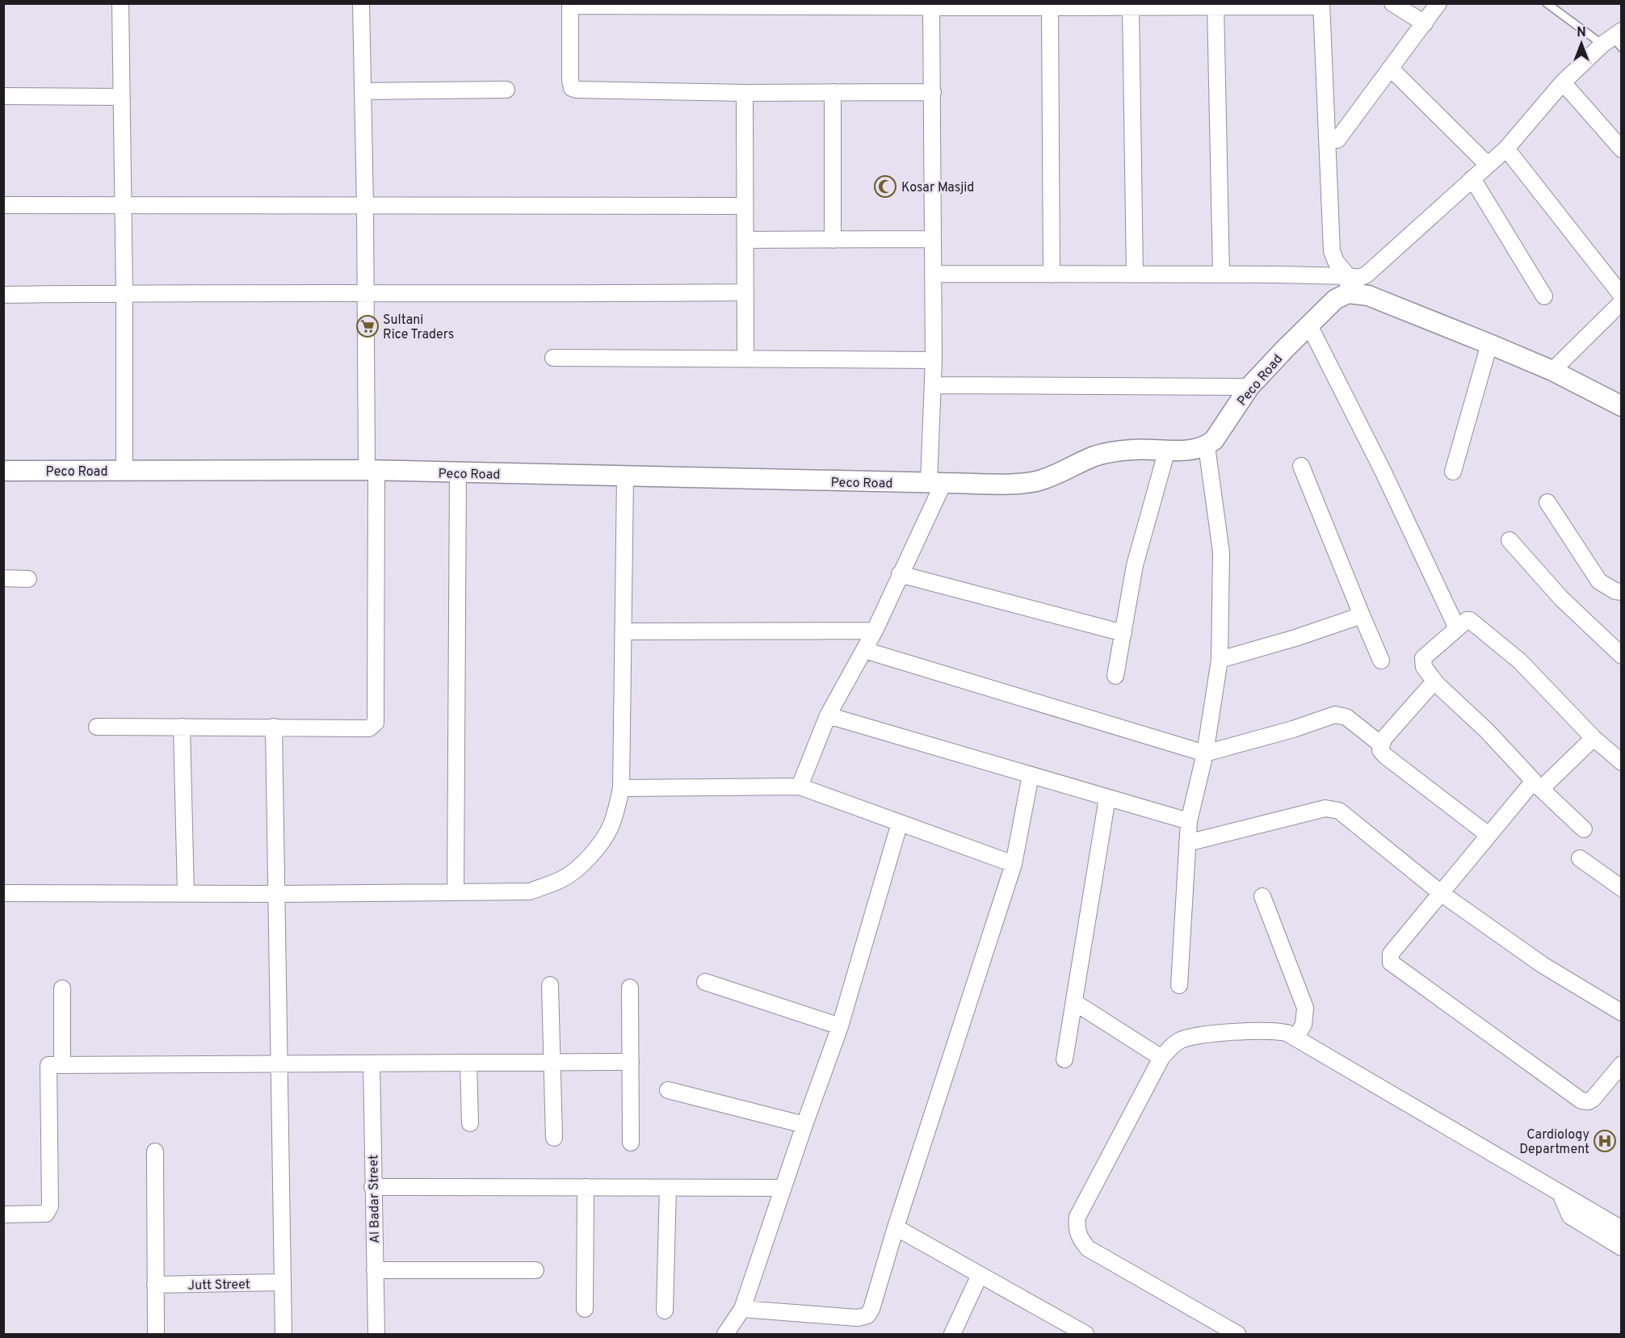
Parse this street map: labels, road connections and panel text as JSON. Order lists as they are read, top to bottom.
{
  "streets": {
    "street": ["Peco Road", "Al Badar Street", "Jutt Street"]
  },
  "places": {
    "mosque": ["Kosar Masjid"],
    "supermarket": ["Sultani Rice Traders"],
    "hospital": ["Cardiology Department"]
  },
  "north": "top"
}
